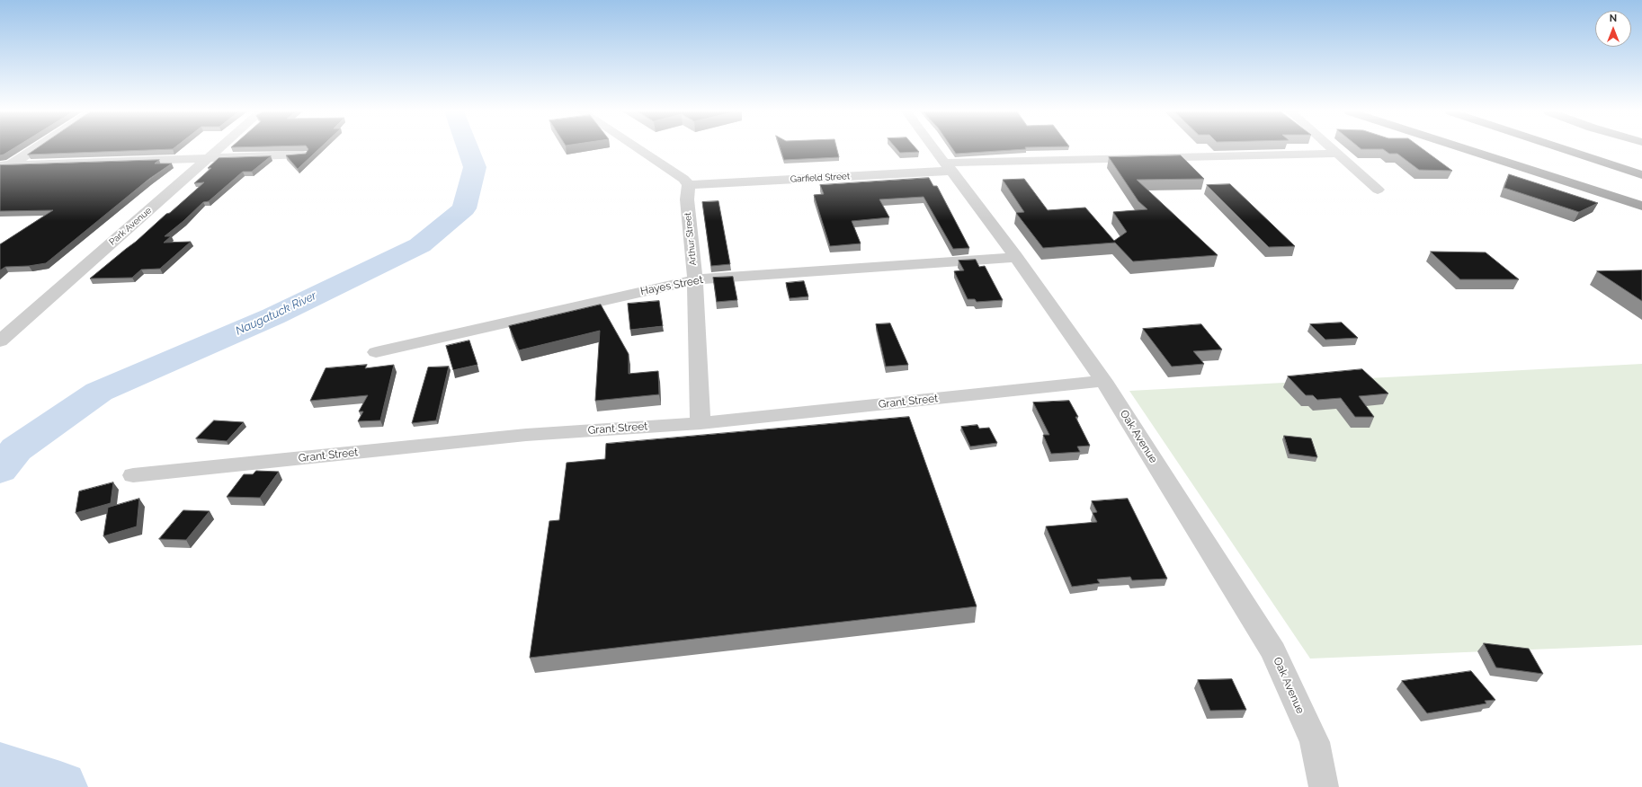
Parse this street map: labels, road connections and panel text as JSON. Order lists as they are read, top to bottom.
{
  "streets": {
    "street": [
      "Garfield Street",
      "Park Avenue",
      "Arthur Street",
      "Hayes Street",
      "Grant Street",
      "Oak Avenue"
    ]
  },
  "crossings": [
    ["Garfield Street", "Arthur Street"],
    ["Garfield Street", "Oak Avenue"],
    ["Arthur Street", "Hayes Street"],
    ["Arthur Street", "Grant Street"],
    ["Hayes Street", "Oak Avenue"],
    ["Grant Street", "Oak Avenue"]
  ],
  "water": ["Naugatuck River"],
  "north": "top"
}
